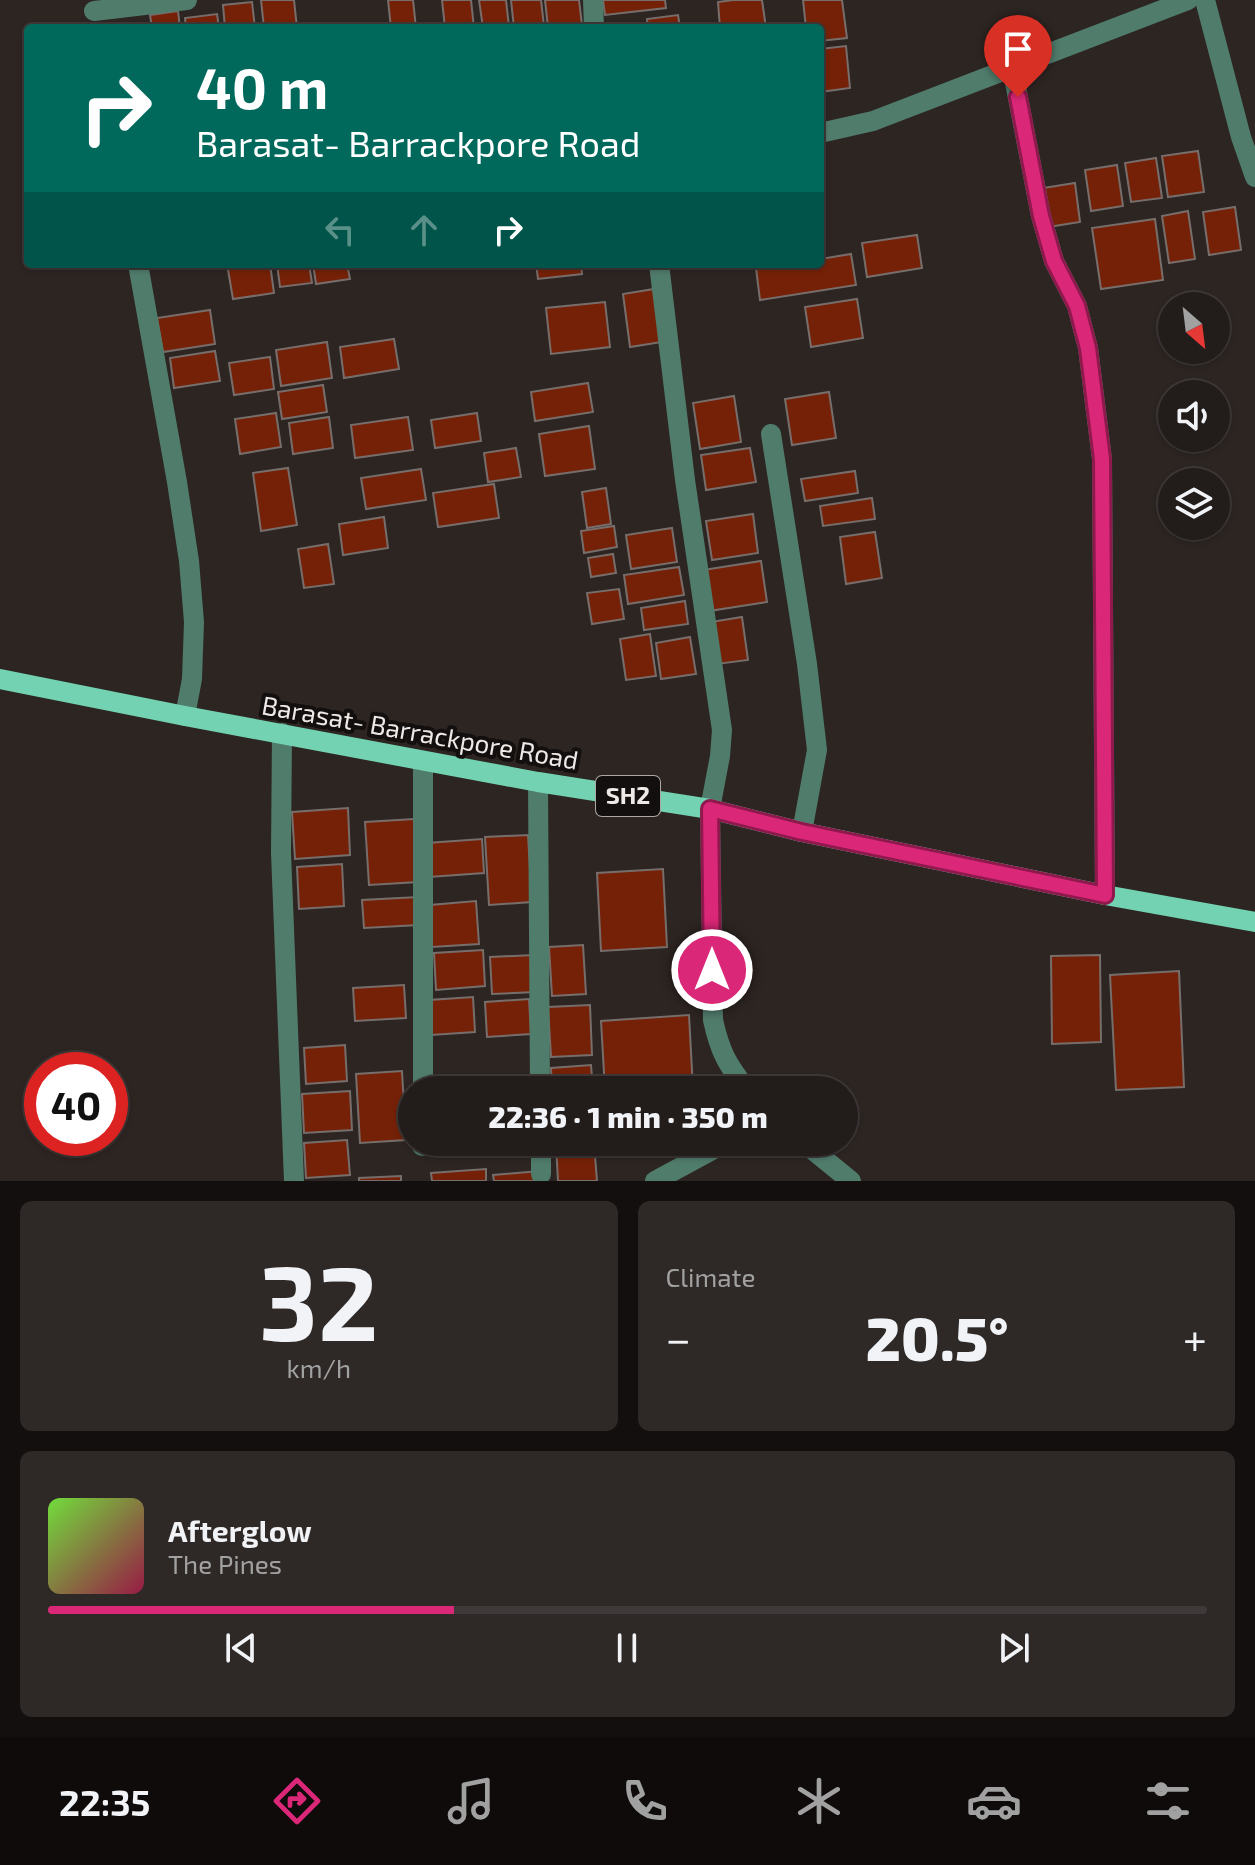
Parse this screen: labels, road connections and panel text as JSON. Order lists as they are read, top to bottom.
{
  "streets": {
    "main road": ["Barasat- Barrackpore Road", "SH2"]
  },
  "north": "bottom right",
  "page": {
    "turn": ["40 m", "Barasat- Barrackpore Road"],
    "limit": "40",
    "trip": "22:36 · 1 min · 350 m",
    "tile": [
      ["32", "km/h"],
      "Climate"
    ],
    "heat": ["−", "20.5°", "+"],
    "song": ["Afterglow", "The Pines"],
    "tabs": "22:35"
  }
}
